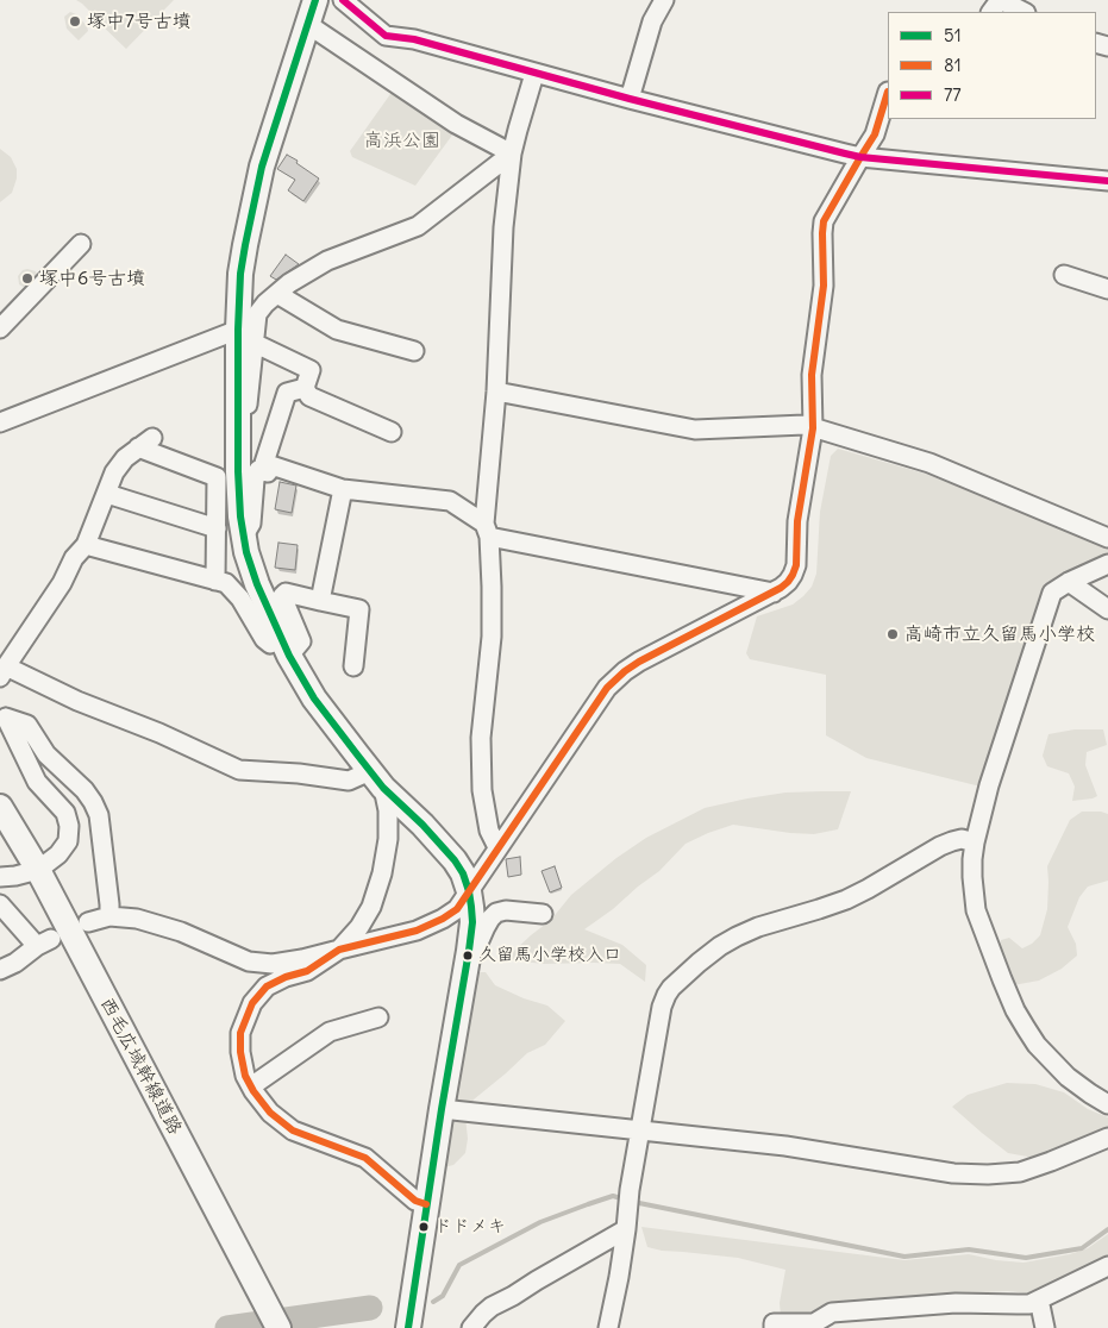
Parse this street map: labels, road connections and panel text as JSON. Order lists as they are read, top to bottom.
{
  "streets": {
    "main road": ["西毛広域幹線道路"]
  },
  "parks": ["高浜公園"],
  "places": [
    "塚中7号古墳",
    "塚中6号古墳",
    "高崎市立久留馬小学校",
    "久留馬小学校入口",
    "ドドメキ"
  ],
  "lines": ["transit line 51", "transit line 77", "transit line 81"],
  "legend": ["51", "81", "77"]
}
